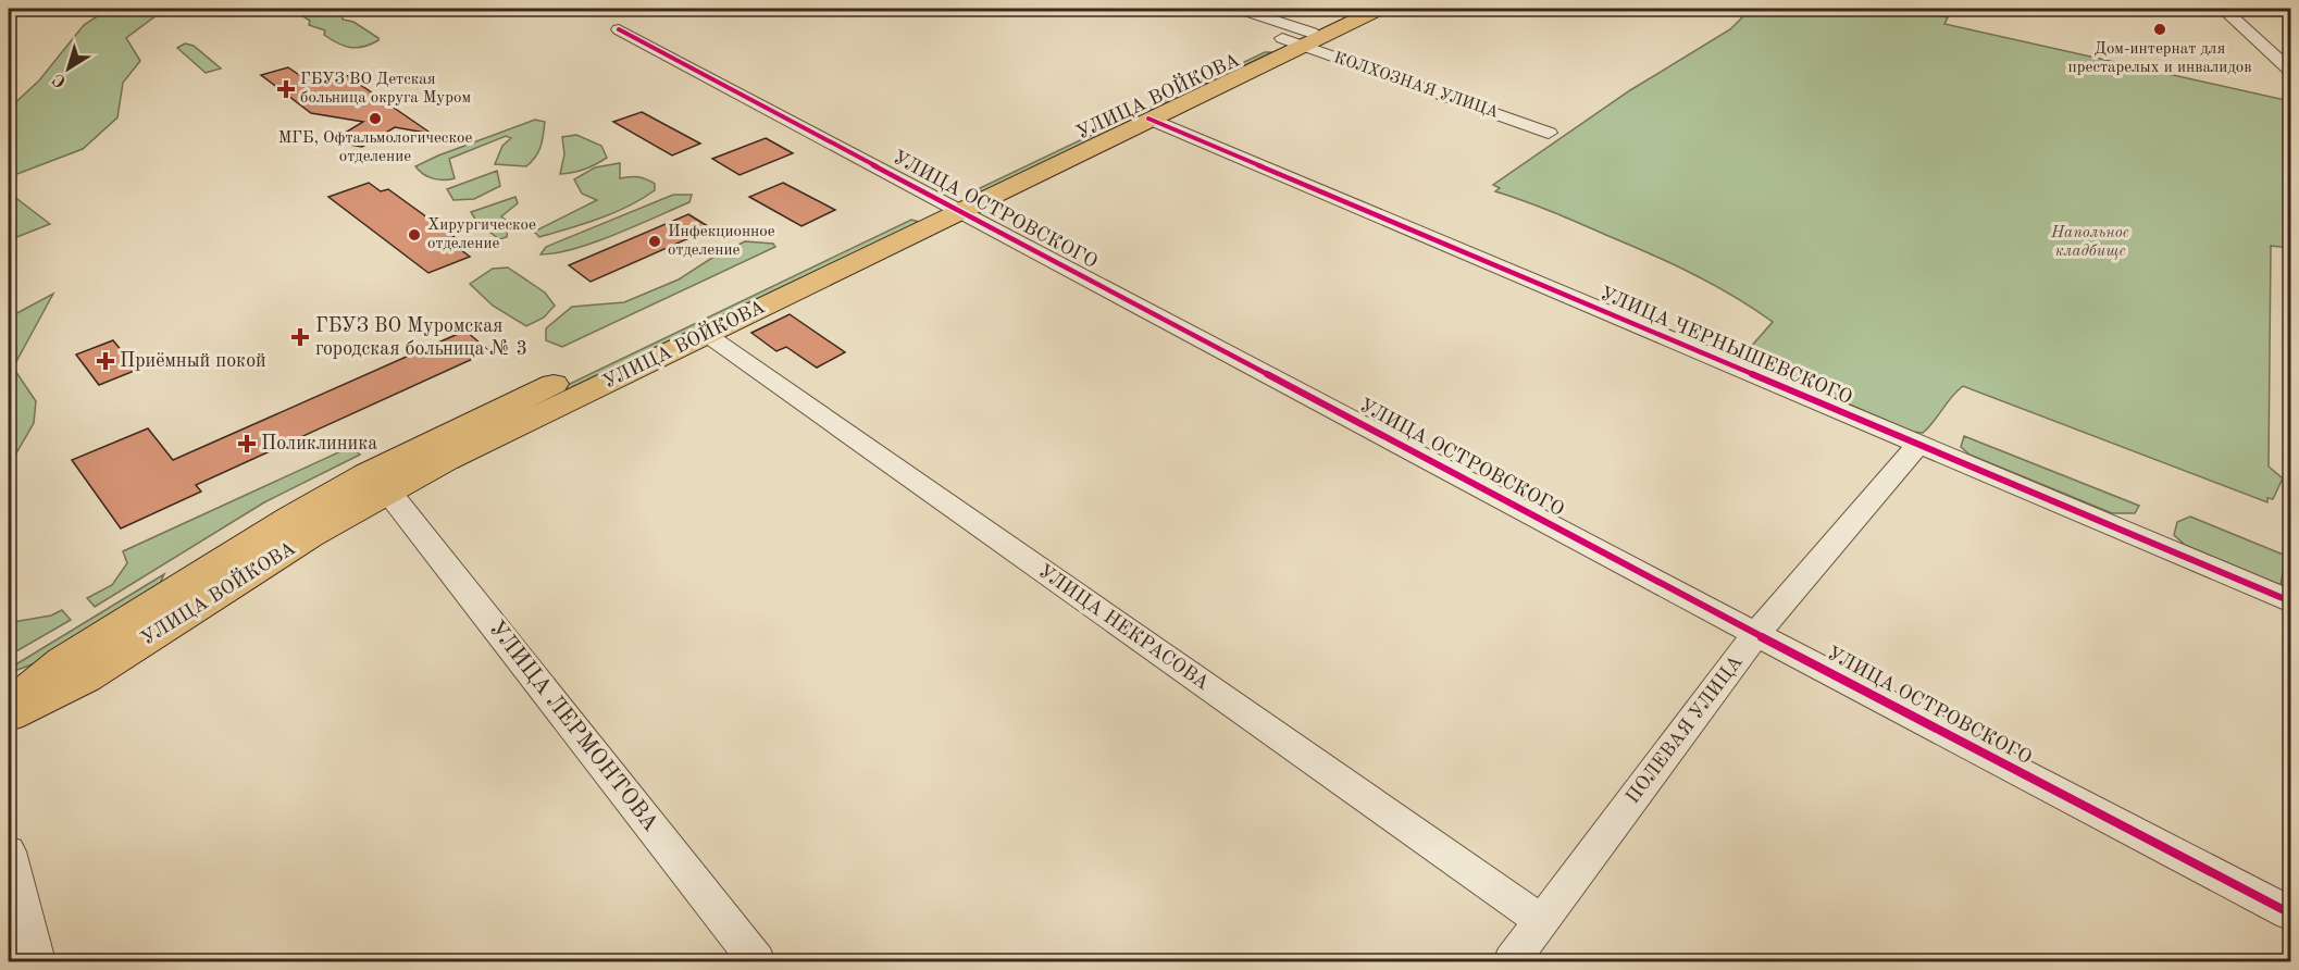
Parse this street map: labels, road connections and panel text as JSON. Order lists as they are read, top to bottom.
{
  "streets": {
    "main road": ["УЛИЦА ВОЙКОВА"],
    "street": [
      "КОЛХОЗНАЯ УЛИЦА",
      "УЛИЦА ОСТРОВСКОГО",
      "УЛИЦА ЧЕРНЫШЕВСКОГО",
      "УЛИЦА НЕКРАСОВА",
      "УЛИЦА ЛЕРМОНТОВА",
      "ПОЛЕВАЯ УЛИЦА"
    ]
  },
  "crossings": [
    ["КОЛХОЗНАЯ УЛИЦА", "УЛИЦА ВОЙКОВА"],
    ["УЛИЦА ВОЙКОВА", "УЛИЦА ОСТРОВСКОГО"],
    ["УЛИЦА ВОЙКОВА", "УЛИЦА ЧЕРНЫШЕВСКОГО"],
    ["УЛИЦА ВОЙКОВА", "УЛИЦА НЕКРАСОВА"],
    ["УЛИЦА ВОЙКОВА", "УЛИЦА ЛЕРМОНТОВА"],
    ["УЛИЦА ОСТРОВСКОГО", "ПОЛЕВАЯ УЛИЦА"],
    ["УЛИЦА ЧЕРНЫШЕВСКОГО", "ПОЛЕВАЯ УЛИЦА"],
    ["УЛИЦА НЕКРАСОВА", "ПОЛЕВАЯ УЛИЦА"]
  ],
  "parks": ["Напольное кладбище"],
  "places": {
    "other": [
      "Дом-интернат для престарелых и инвалидов",
      "МГБ, Офтальмологическое отделение",
      "Хирургическое отделение",
      "Инфекционное отделение"
    ],
    "health": [
      "ГБУЗ ВО Детская больница округа Муром",
      "ГБУЗ ВО Муромская городская больница № 3",
      "Приёмный покой",
      "Поликлиника"
    ]
  },
  "north": "bottom left"
}
